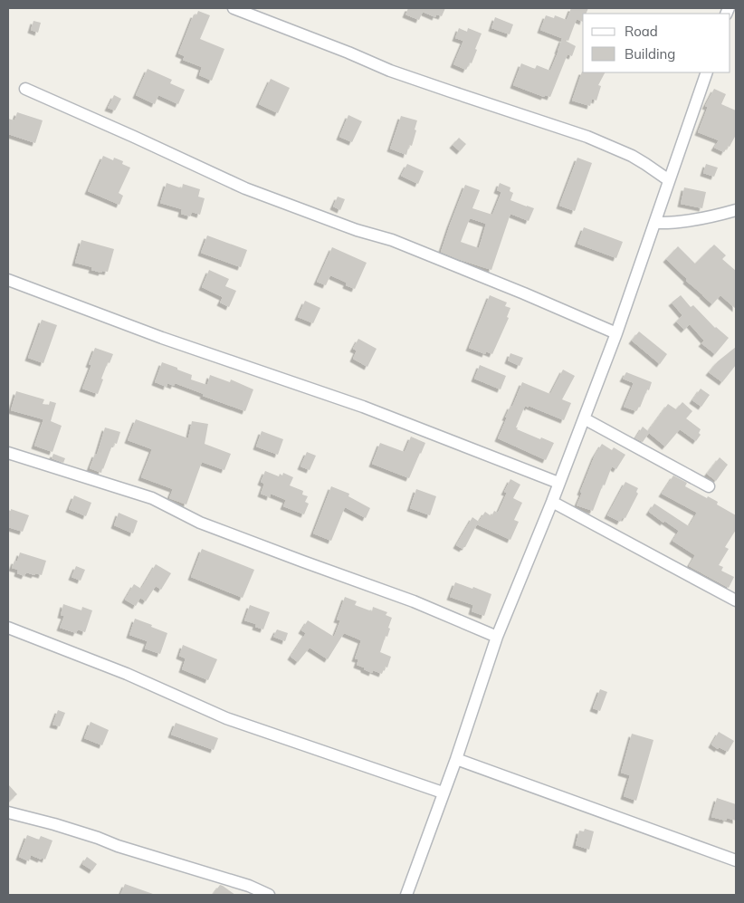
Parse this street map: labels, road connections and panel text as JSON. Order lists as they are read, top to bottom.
{
  "legend": ["Road", "Building"]
}
